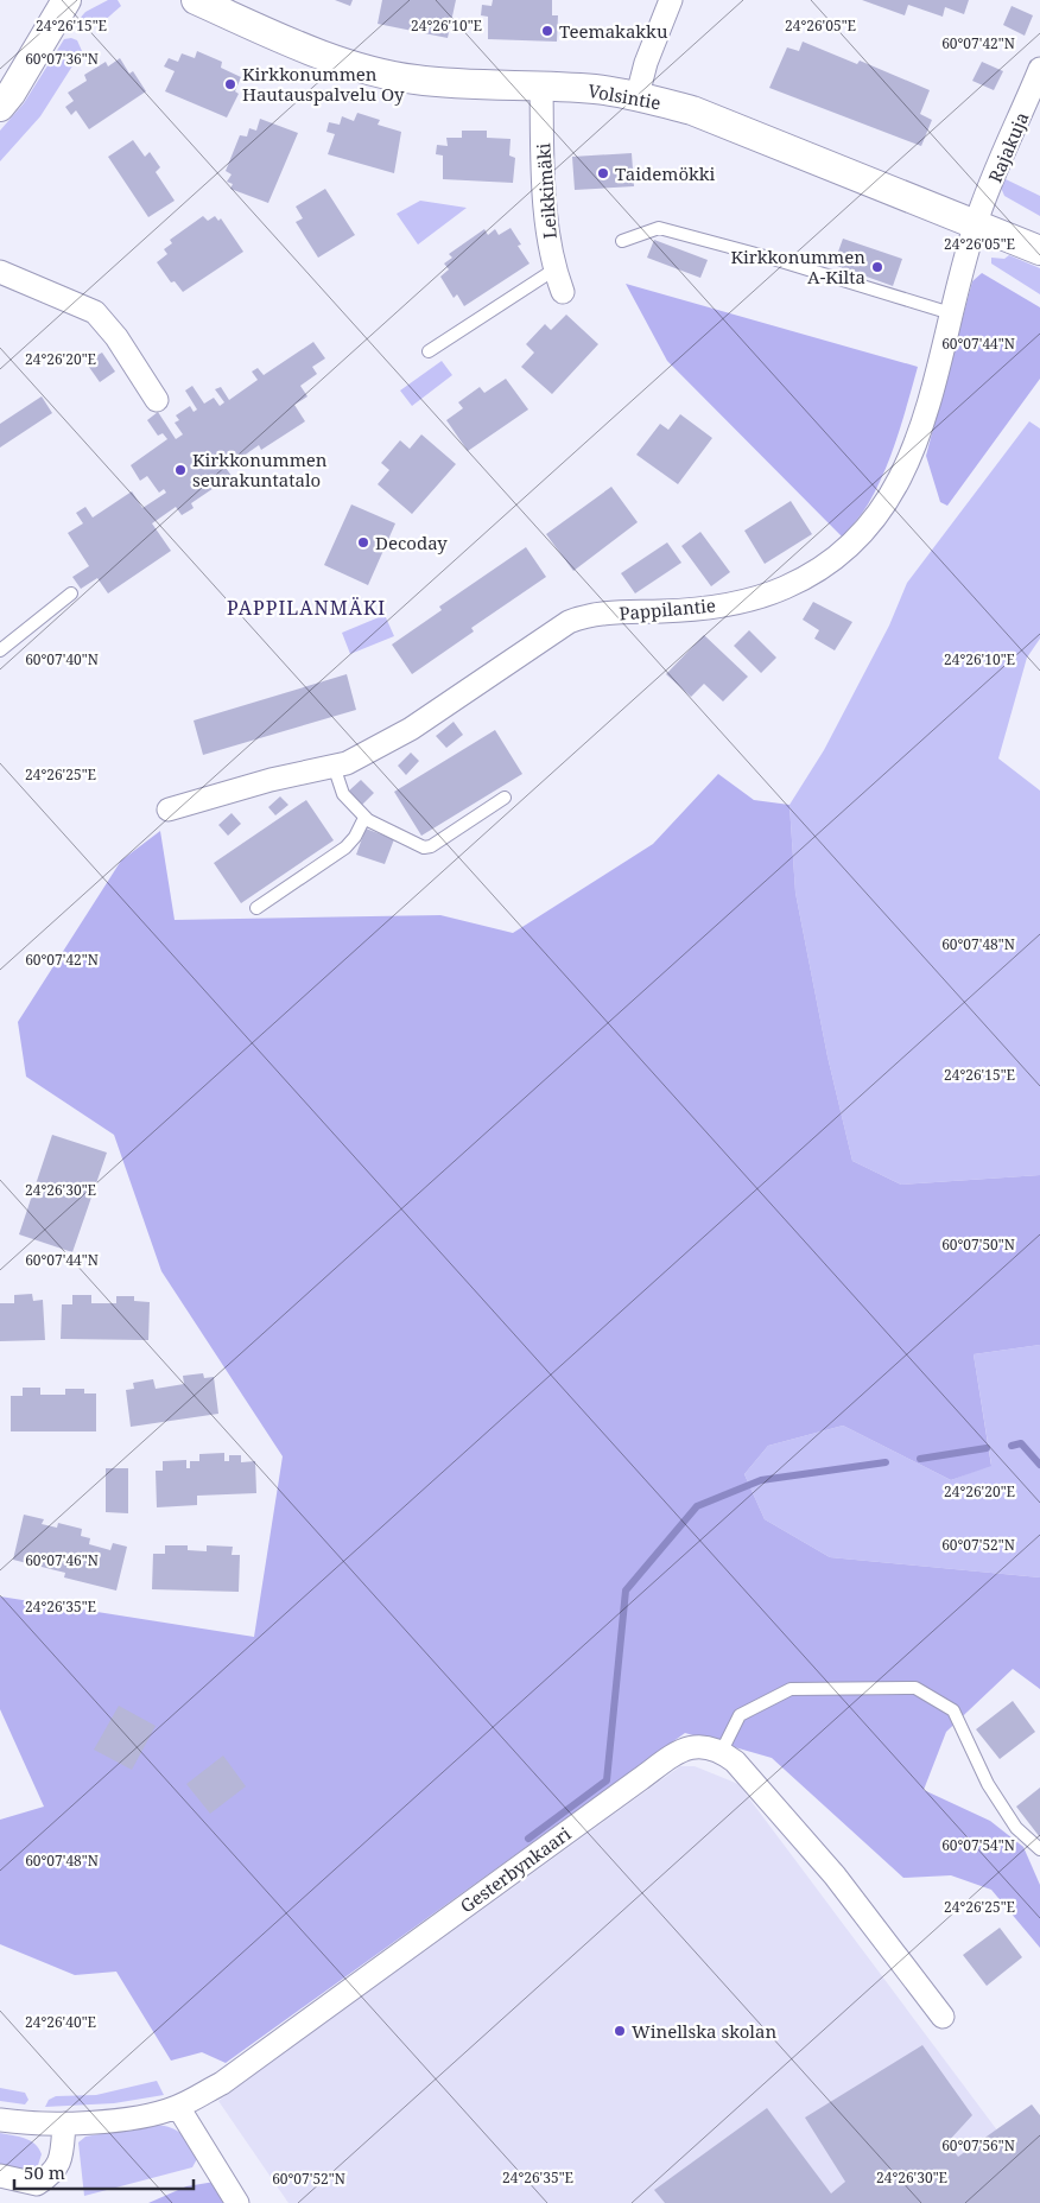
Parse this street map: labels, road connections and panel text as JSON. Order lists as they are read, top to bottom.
{
  "streets": {
    "street": [
      "Volsintie",
      "Rajakuja",
      "Leikkimäki",
      "Pappilantie",
      "Gesterbynkaari"
    ]
  },
  "crossings": [
    ["Volsintie", "Rajakuja"],
    ["Volsintie", "Leikkimäki"],
    ["Volsintie", "Pappilantie"],
    ["Rajakuja", "Pappilantie"]
  ],
  "districts": ["PAPPILANMÄKI"],
  "places": [
    "Teemakakku",
    "Kirkkonummen Hautauspalvelu Oy",
    "Taidemökki",
    "Kirkkonummen A-Kilta",
    "Kirkkonummen seurakuntatalo",
    "Decoday",
    "Winellska skolan"
  ],
  "scale_bar": "50 m",
  "coordinates": [
    "24°26'15\"E",
    "24°26'10\"E",
    "24°26'05\"E",
    "60°07'42\"N",
    "60°07'36\"N",
    "60°07'44\"N",
    "24°26'20\"E",
    "60°07'40\"N",
    "24°26'25\"E",
    "60°07'48\"N",
    "24°26'30\"E",
    "60°07'50\"N",
    "60°07'52\"N",
    "60°07'46\"N",
    "24°26'35\"E",
    "60°07'54\"N",
    "24°26'40\"E",
    "60°07'56\"N"
  ]
}
